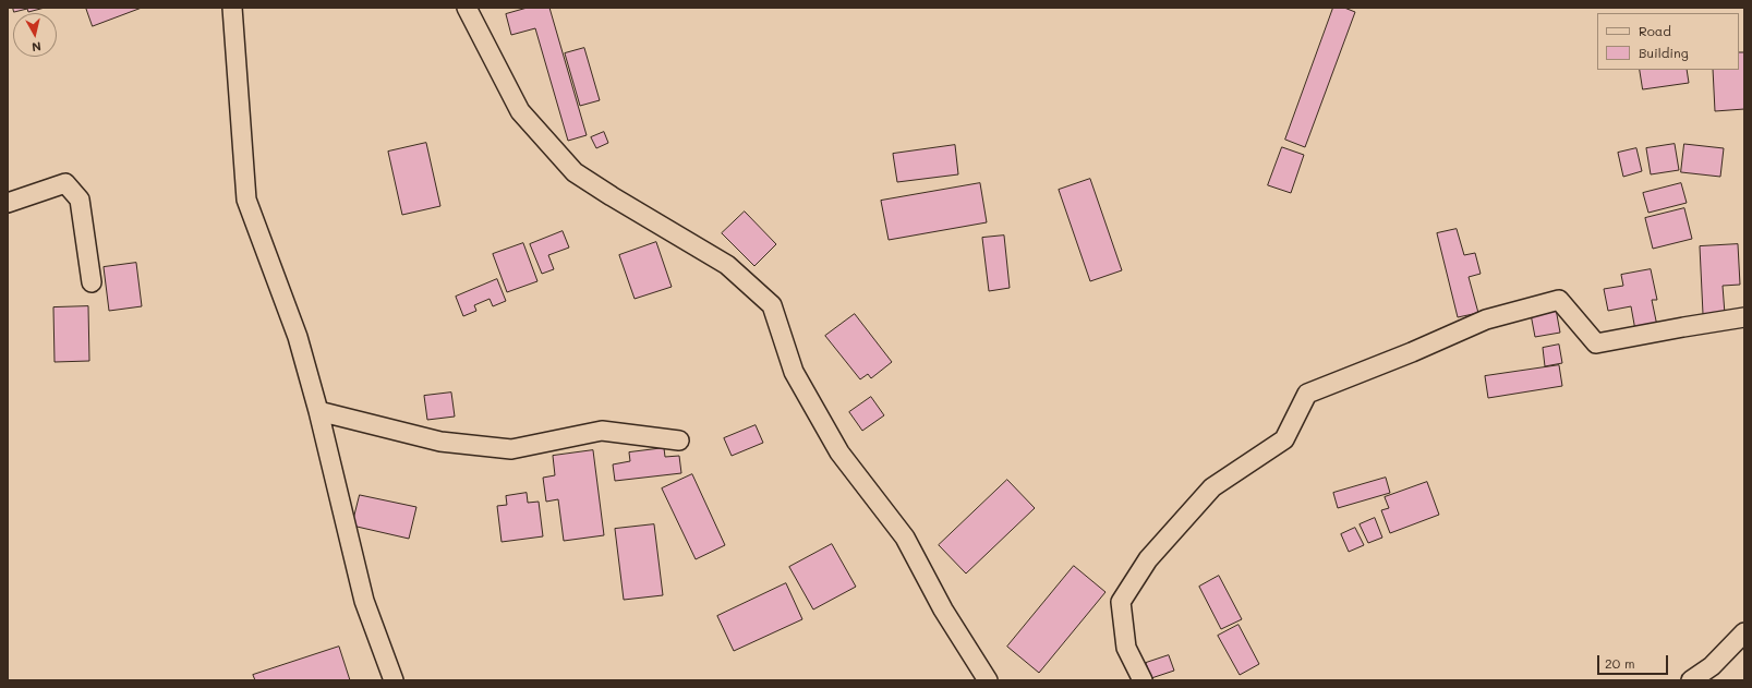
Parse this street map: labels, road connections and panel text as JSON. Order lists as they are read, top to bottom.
{
  "legend": ["Road", "Building"],
  "scale_bar": "20 m",
  "north": "bottom"
}
